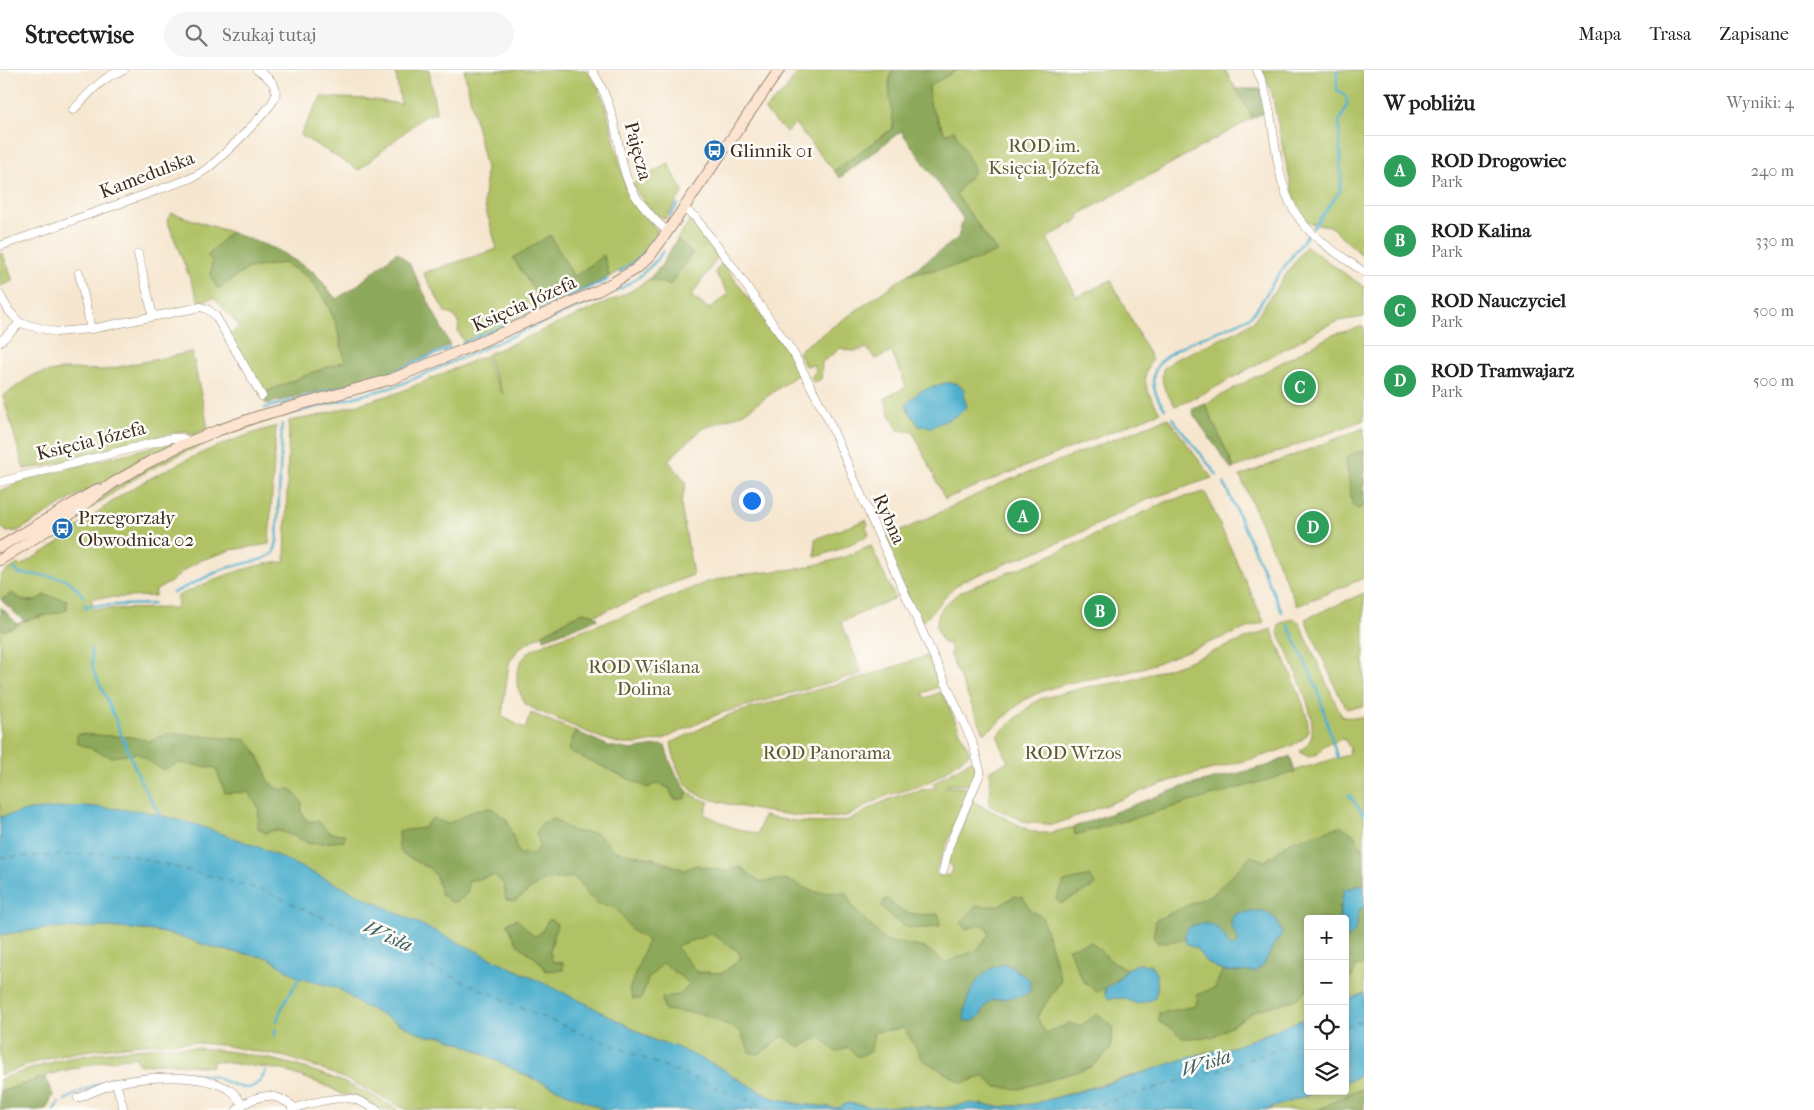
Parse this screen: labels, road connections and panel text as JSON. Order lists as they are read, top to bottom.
{
  "streets": {
    "main road": ["Księcia Józefa"],
    "street": ["Pajęcza", "Kamedulska", "Rybna"]
  },
  "crossings": [
    ["Pajęcza", "Księcia Józefa"],
    ["Księcia Józefa", "Rybna"]
  ],
  "water": ["Wisła"],
  "parks": [
    "ROD im. Księcia Józefa",
    "ROD Wiślana Dolina",
    "ROD Panorama",
    "ROD Wrzos"
  ],
  "places": {
    "bus stop": ["Glinnik 01", "Przegorzały Obwodnica 02"]
  },
  "page": {
    "header": "Streetwise",
    "search": "Szukaj tutaj",
    "nav": ["Mapa", "Trasa", "Zapisane"],
    "heading": ["W pobliżu", "Wyniki: 4"],
    "list": [
      {
        "mark": "A",
        "name": "ROD Drogowiec",
        "note": "Park",
        "value": "240 m"
      },
      {
        "mark": "B",
        "name": "ROD Kalina",
        "note": "Park",
        "value": "330 m"
      },
      {
        "mark": "C",
        "name": "ROD Nauczyciel",
        "note": "Park",
        "value": "500 m"
      },
      {
        "mark": "D",
        "name": "ROD Tramwajarz",
        "note": "Park",
        "value": "500 m"
      }
    ],
    "pins": [
      "C",
      "A",
      "D",
      "B"
    ],
    "map_buttons": ["+", "−"]
  }
}
